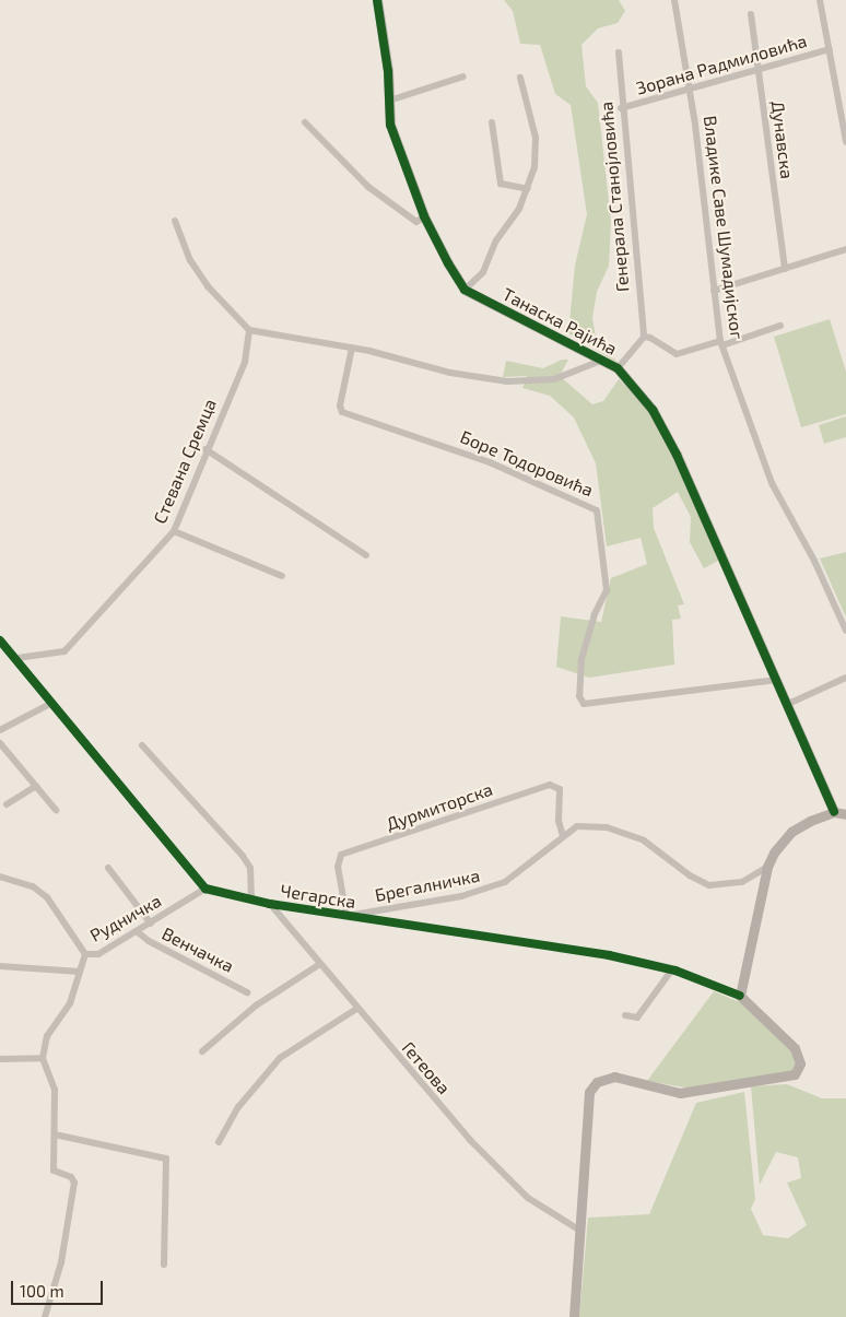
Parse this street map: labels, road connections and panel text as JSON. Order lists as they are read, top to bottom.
{
  "streets": {
    "street": [
      "Зорана Радмиловића",
      "Дунавска",
      "Генерала Станојловића",
      "Владике Саве Шумадијског",
      "Танаска Рајића",
      "Стевана Сремца",
      "Боре Тодоровића",
      "Дурмиторска",
      "Брегалничка",
      "Чегарска",
      "Рудничка",
      "Венчачка",
      "Гетеова"
    ]
  },
  "crossings": [
    ["Зорана Радмиловића", "Дунавска"],
    ["Зорана Радмиловића", "Генерала Станојловића"],
    ["Зорана Радмиловића", "Владике Саве Шумадијског"],
    ["Танаска Рајића", "Боре Тодоровића"],
    ["Дурмиторска", "Брегалничка"],
    ["Дурмиторска", "Чегарска"],
    ["Брегалничка", "Чегарска"],
    ["Чегарска", "Рудничка"],
    ["Чегарска", "Гетеова"],
    ["Рудничка", "Венчачка"]
  ],
  "scale_bar": "100 m"
}
